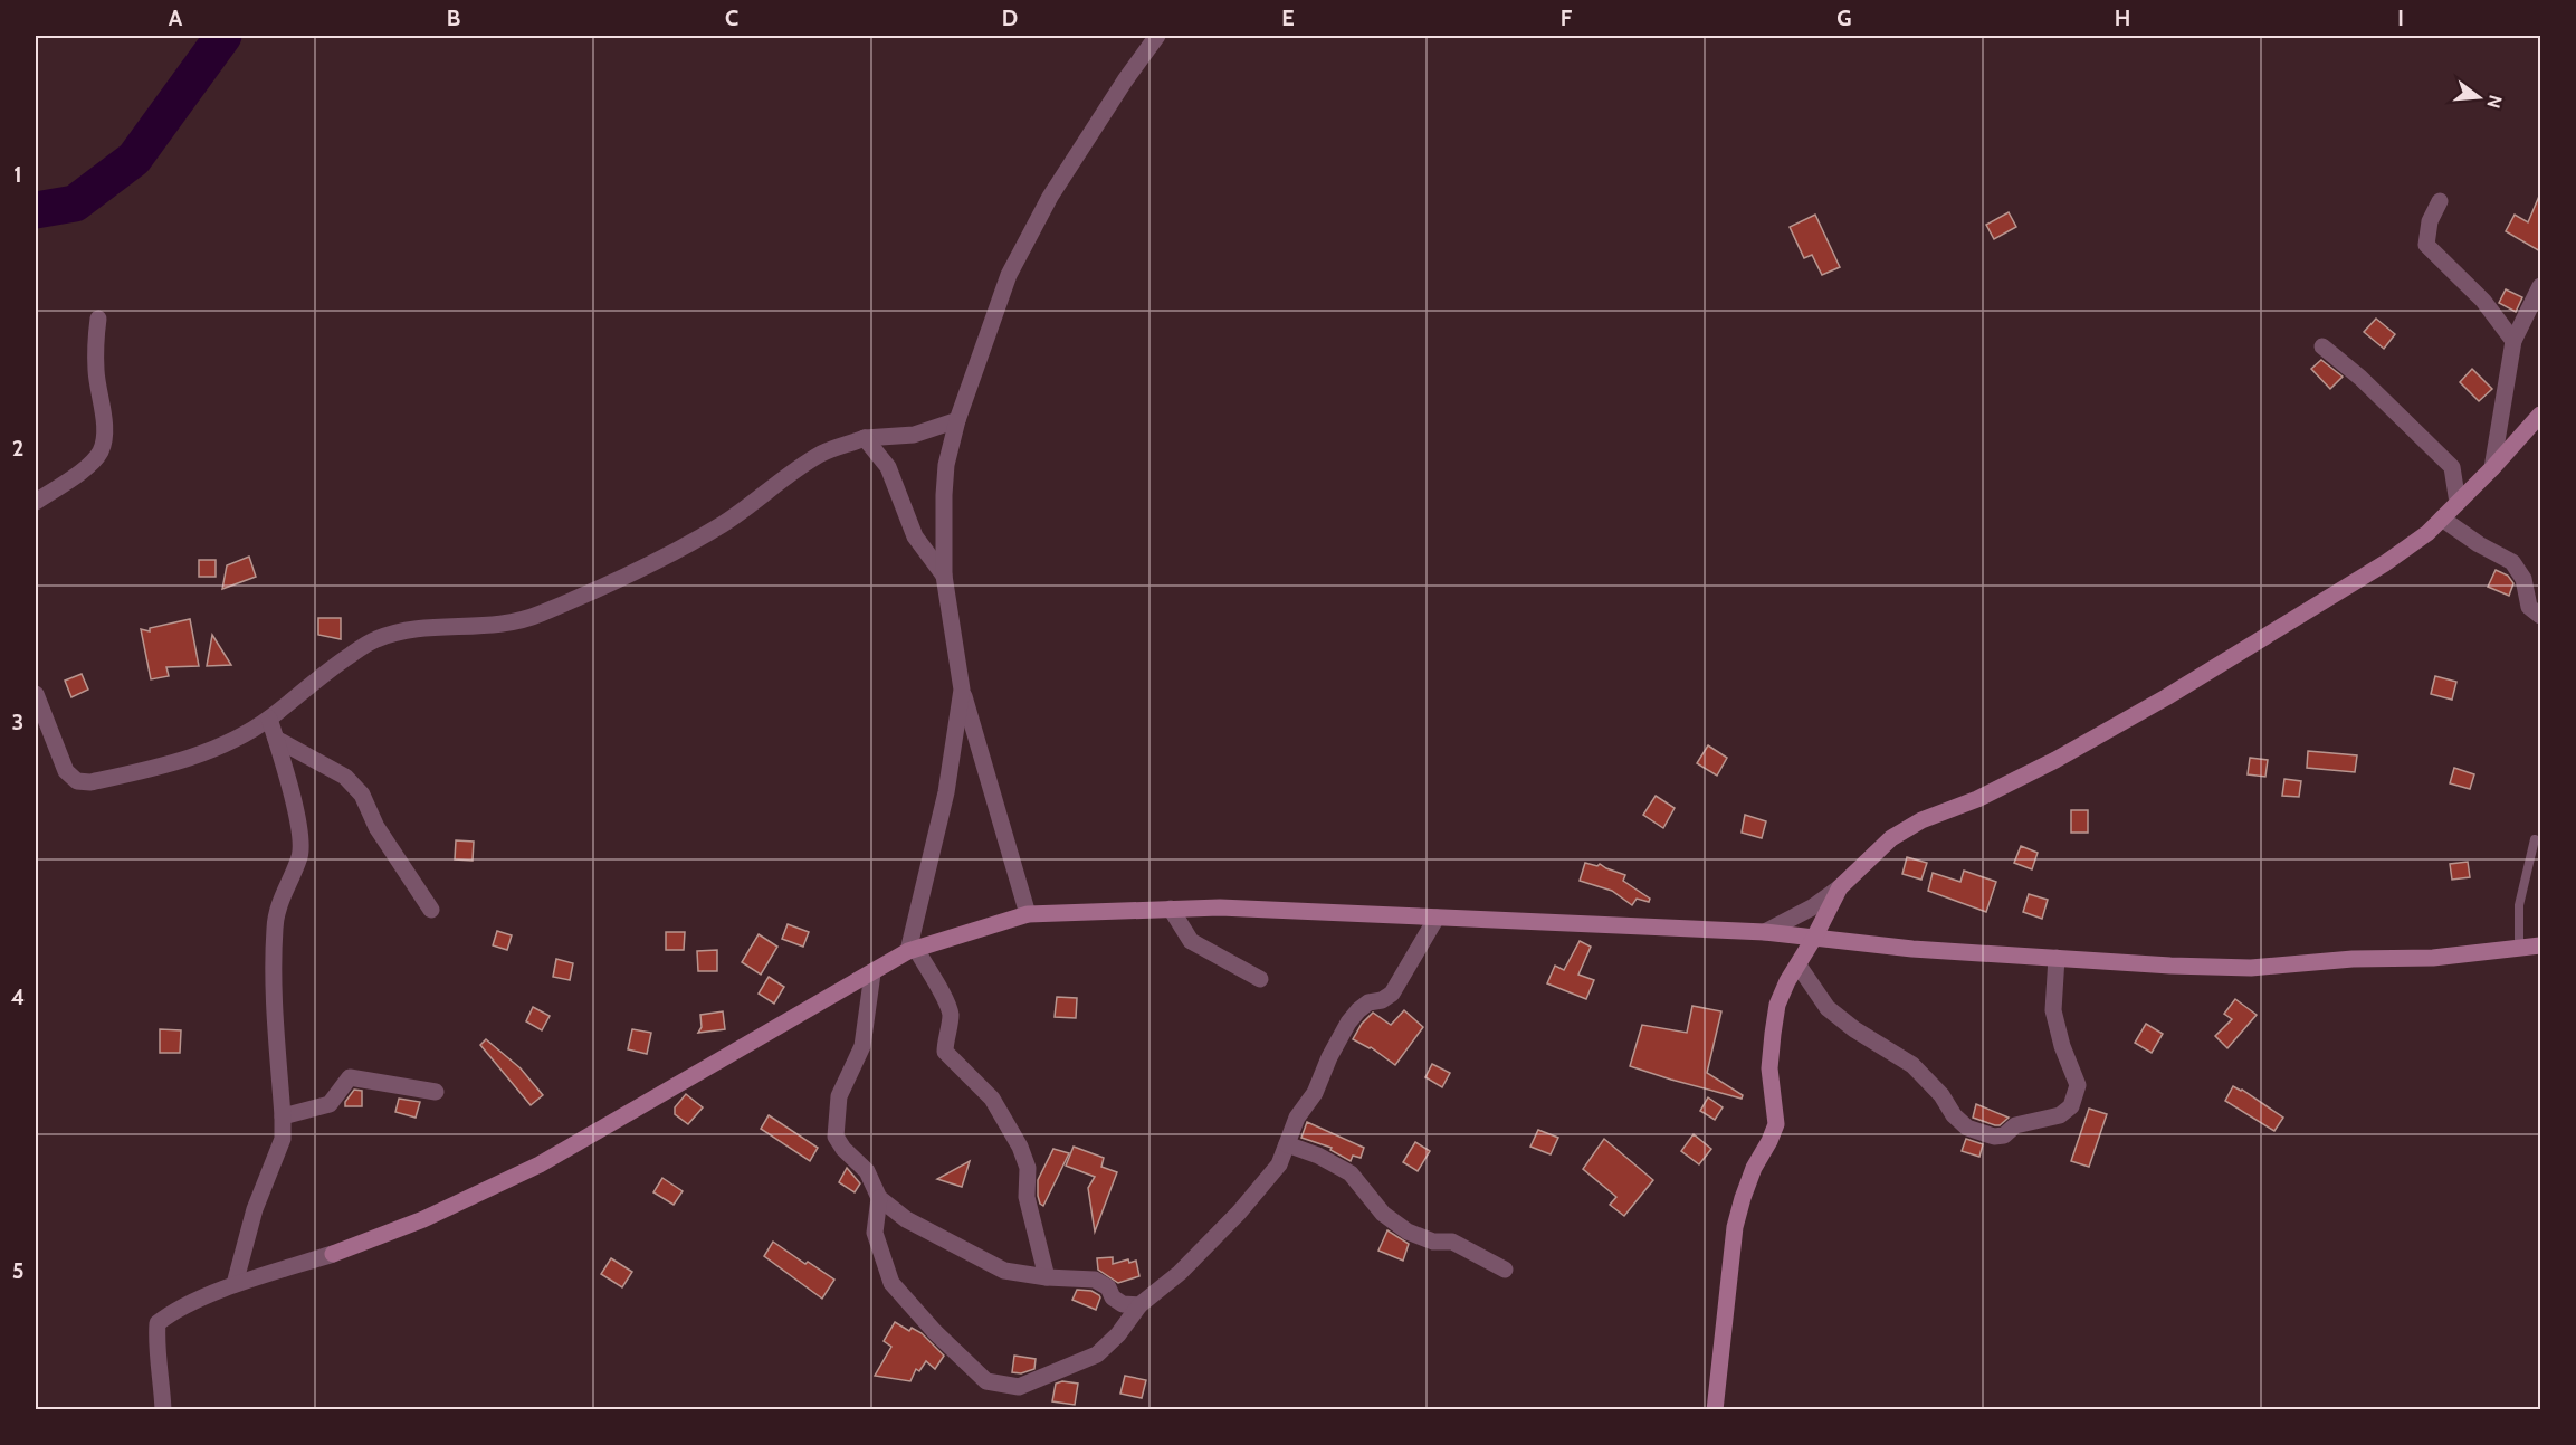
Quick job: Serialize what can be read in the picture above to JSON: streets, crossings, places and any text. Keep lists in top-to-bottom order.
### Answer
{
  "north": "right",
  "grid": {
    "columns": [
      "A",
      "B",
      "C",
      "D",
      "E",
      "F",
      "G",
      "H",
      "I"
    ],
    "rows": [
      "1",
      "2",
      "3",
      "4",
      "5"
    ]
  }
}
